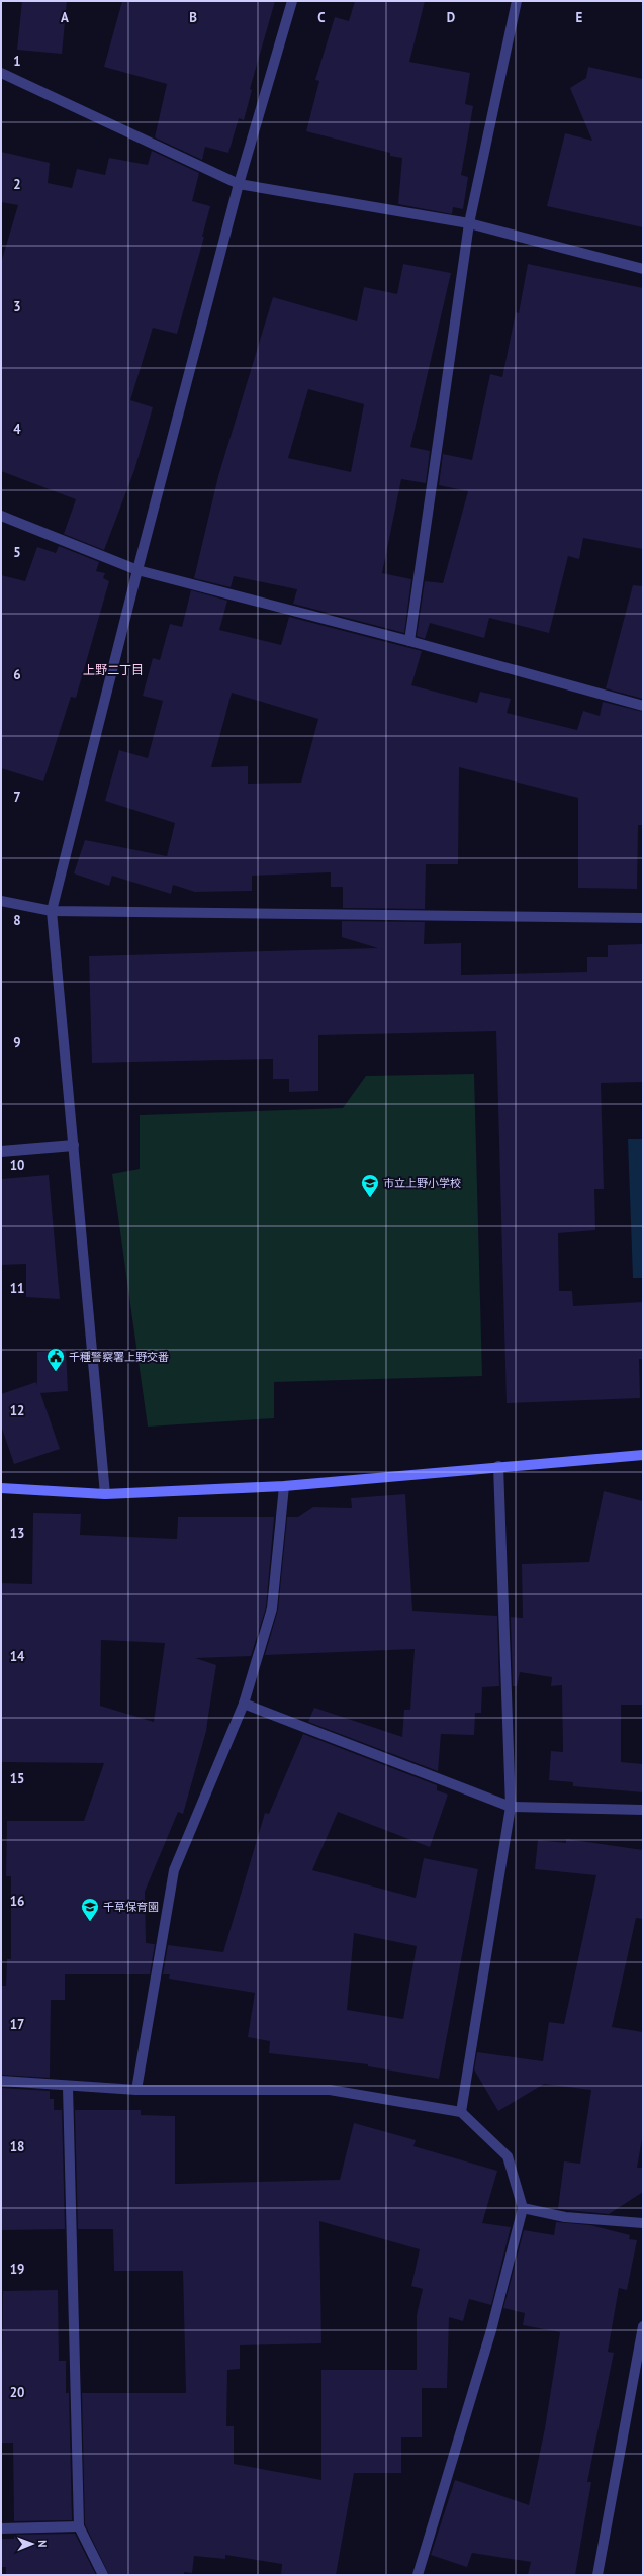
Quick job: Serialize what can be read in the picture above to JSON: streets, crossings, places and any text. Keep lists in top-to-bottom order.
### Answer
{
  "districts": ["上野二丁目"],
  "places": {
    "school or university": ["市立上野小学校", "千草保育園"],
    "public building": ["千種警察署上野交番"]
  },
  "north": "right",
  "grid": {
    "columns": [
      "A",
      "B",
      "C",
      "D",
      "E"
    ],
    "rows": [
      "1",
      "2",
      "3",
      "4",
      "5",
      "6",
      "7",
      "8",
      "9",
      "10",
      "11",
      "12",
      "13",
      "14",
      "15",
      "16",
      "17",
      "18",
      "19",
      "20"
    ]
  }
}
